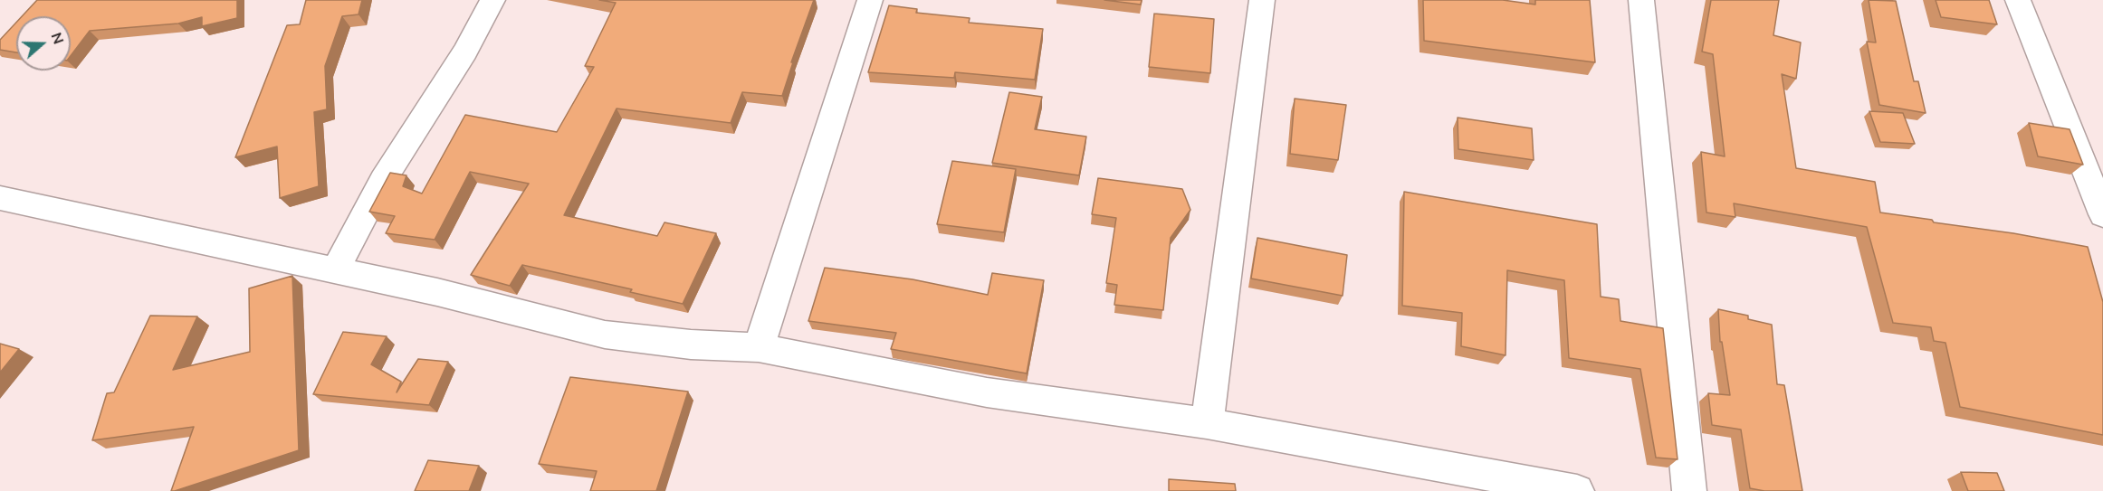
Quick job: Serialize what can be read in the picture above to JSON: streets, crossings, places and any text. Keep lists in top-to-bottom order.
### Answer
{
  "north": "right"
}
